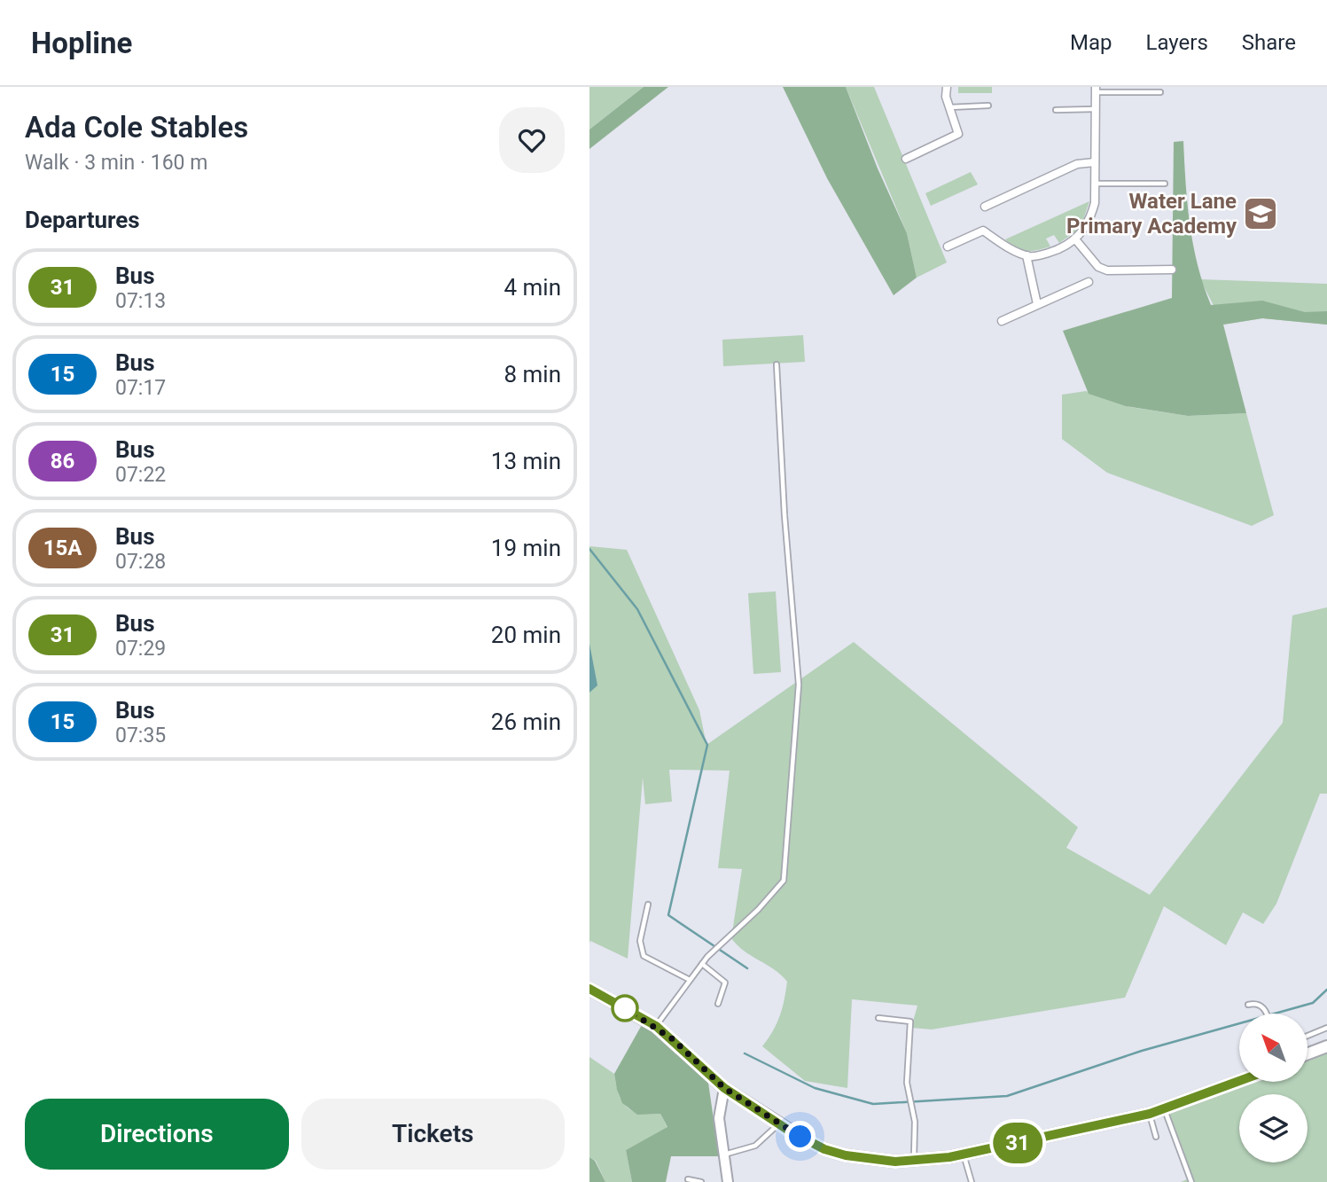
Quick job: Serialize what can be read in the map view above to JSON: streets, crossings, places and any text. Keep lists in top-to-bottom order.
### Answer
{
  "places": {
    "school or university": ["Water Lane Primary Academy"]
  },
  "lines": ["bus line 31"],
  "north": "top left",
  "page": {
    "header": "Hopline",
    "nav": ["Map", "Layers", "Share"],
    "heading": [
      ["Ada Cole Stables", "Walk · 3 min · 160 m"],
      "Departures"
    ],
    "on_map": "31",
    "list": [
      {
        "mark": "31",
        "name": "Bus",
        "note": "07:13",
        "value": "4 min"
      },
      {
        "mark": "15",
        "name": "Bus",
        "note": "07:17",
        "value": "8 min"
      },
      {
        "mark": "86",
        "name": "Bus",
        "note": "07:22",
        "value": "13 min"
      },
      {
        "mark": "15A",
        "name": "Bus",
        "note": "07:28",
        "value": "19 min"
      },
      {
        "mark": "31",
        "name": "Bus",
        "note": "07:29",
        "value": "20 min"
      },
      {
        "mark": "15",
        "name": "Bus",
        "note": "07:35",
        "value": "26 min"
      }
    ],
    "buttons": ["Directions", "Tickets"]
  }
}
